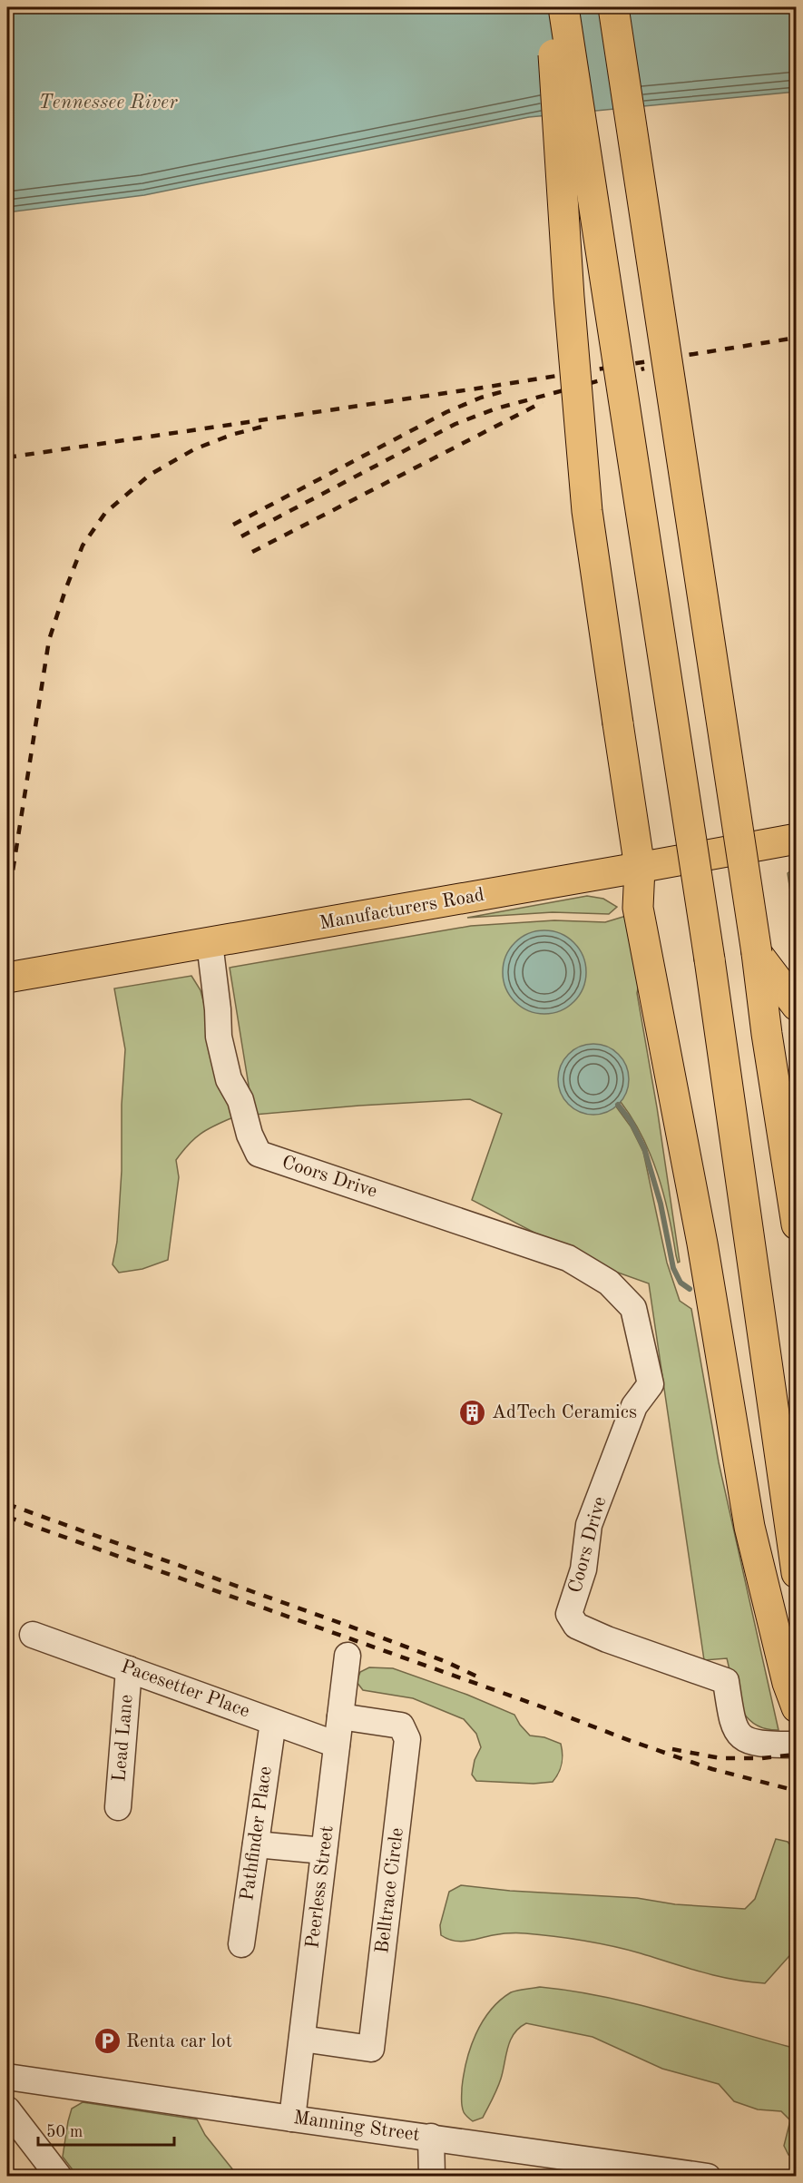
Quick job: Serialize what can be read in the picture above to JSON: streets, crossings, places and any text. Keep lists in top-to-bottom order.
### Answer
{
  "streets": {
    "main road": ["Manufacturers Road"],
    "street": [
      "Coors Drive",
      "Pacesetter Place",
      "Lead Lane",
      "Pathfinder Place",
      "Peerless Street",
      "Belltrace Circle",
      "Manning Street"
    ]
  },
  "crossings": [
    ["Manufacturers Road", "Coors Drive"],
    ["Pacesetter Place", "Lead Lane"],
    ["Pacesetter Place", "Pathfinder Place"],
    ["Pacesetter Place", "Peerless Street"],
    ["Peerless Street", "Belltrace Circle"],
    ["Peerless Street", "Manning Street"]
  ],
  "water": ["Tennessee River"],
  "places": {
    "building": ["AdTech Ceramics"],
    "parking": ["Renta car lot"]
  },
  "scale_bar": "50 m"
}
